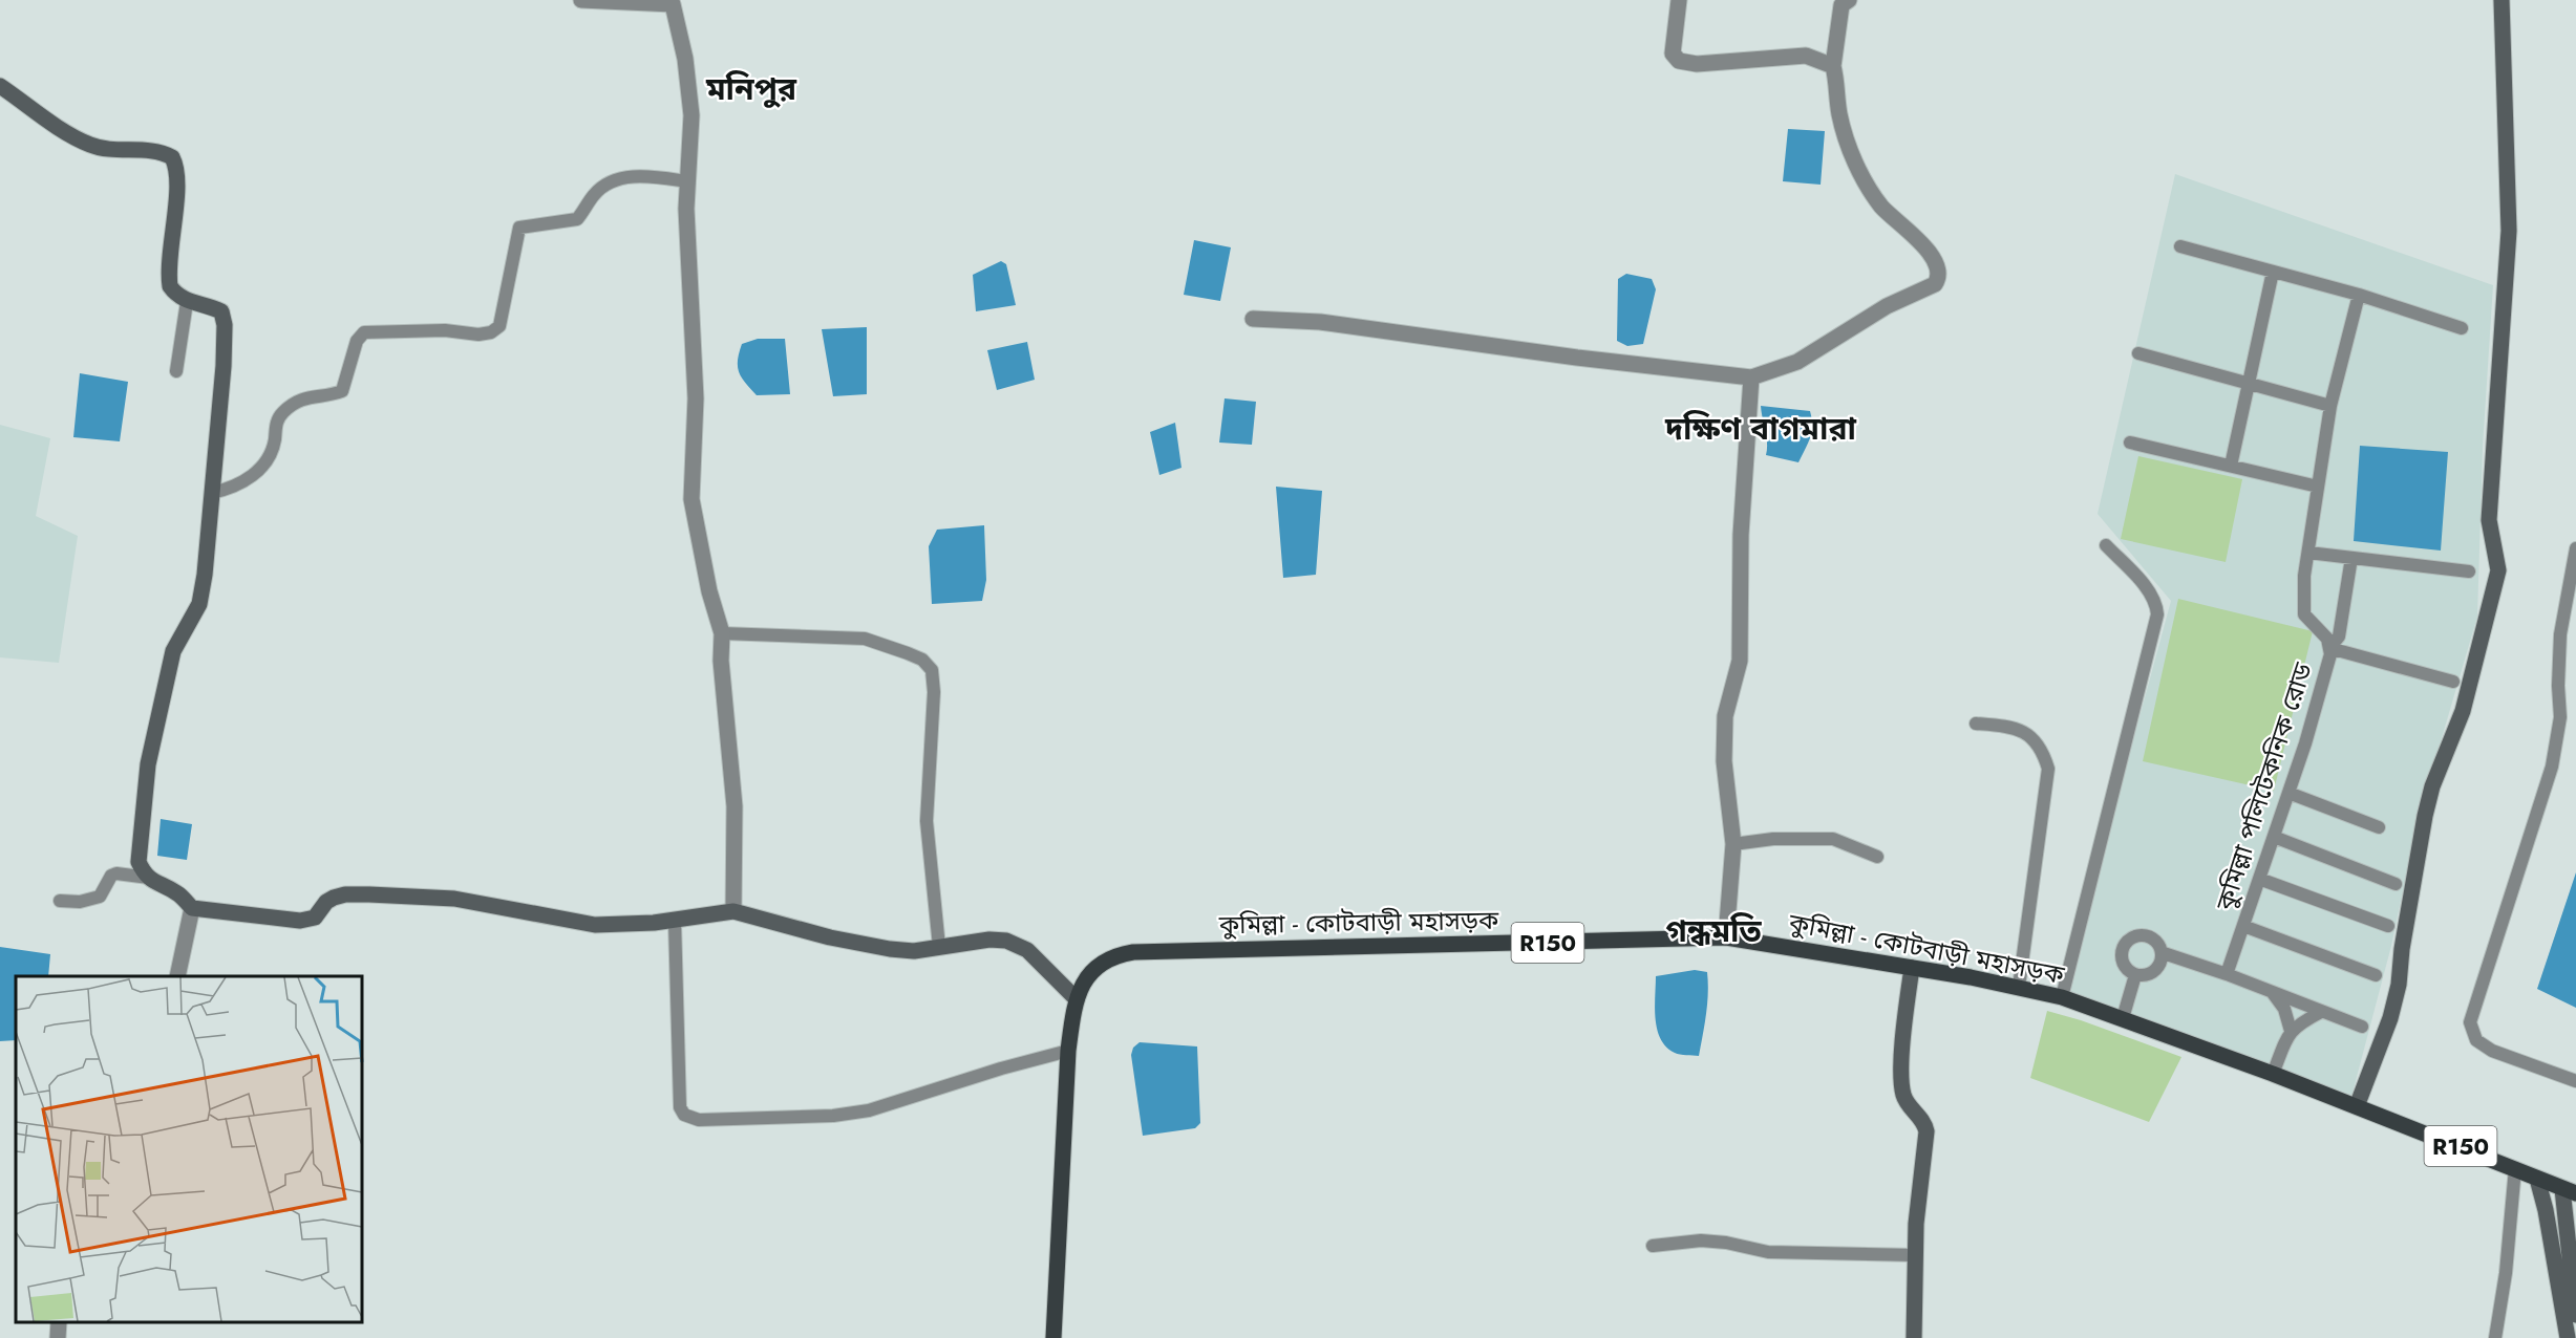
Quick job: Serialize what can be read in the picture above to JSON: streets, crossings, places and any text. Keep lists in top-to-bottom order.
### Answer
{
  "streets": {
    "main road": ["কুমিল্লা - কোটবাড়ী মহাসড়ক", "R150"],
    "street": ["কুমিল্লা পলিটেকনিক রোড"]
  },
  "crossings": [
    ["কুমিল্লা - কোটবাড়ী মহাসড়ক", "R150"]
  ],
  "districts": ["মনিপুর", "দক্ষিণ বাগমারা", "গন্ধমতি"]
}
